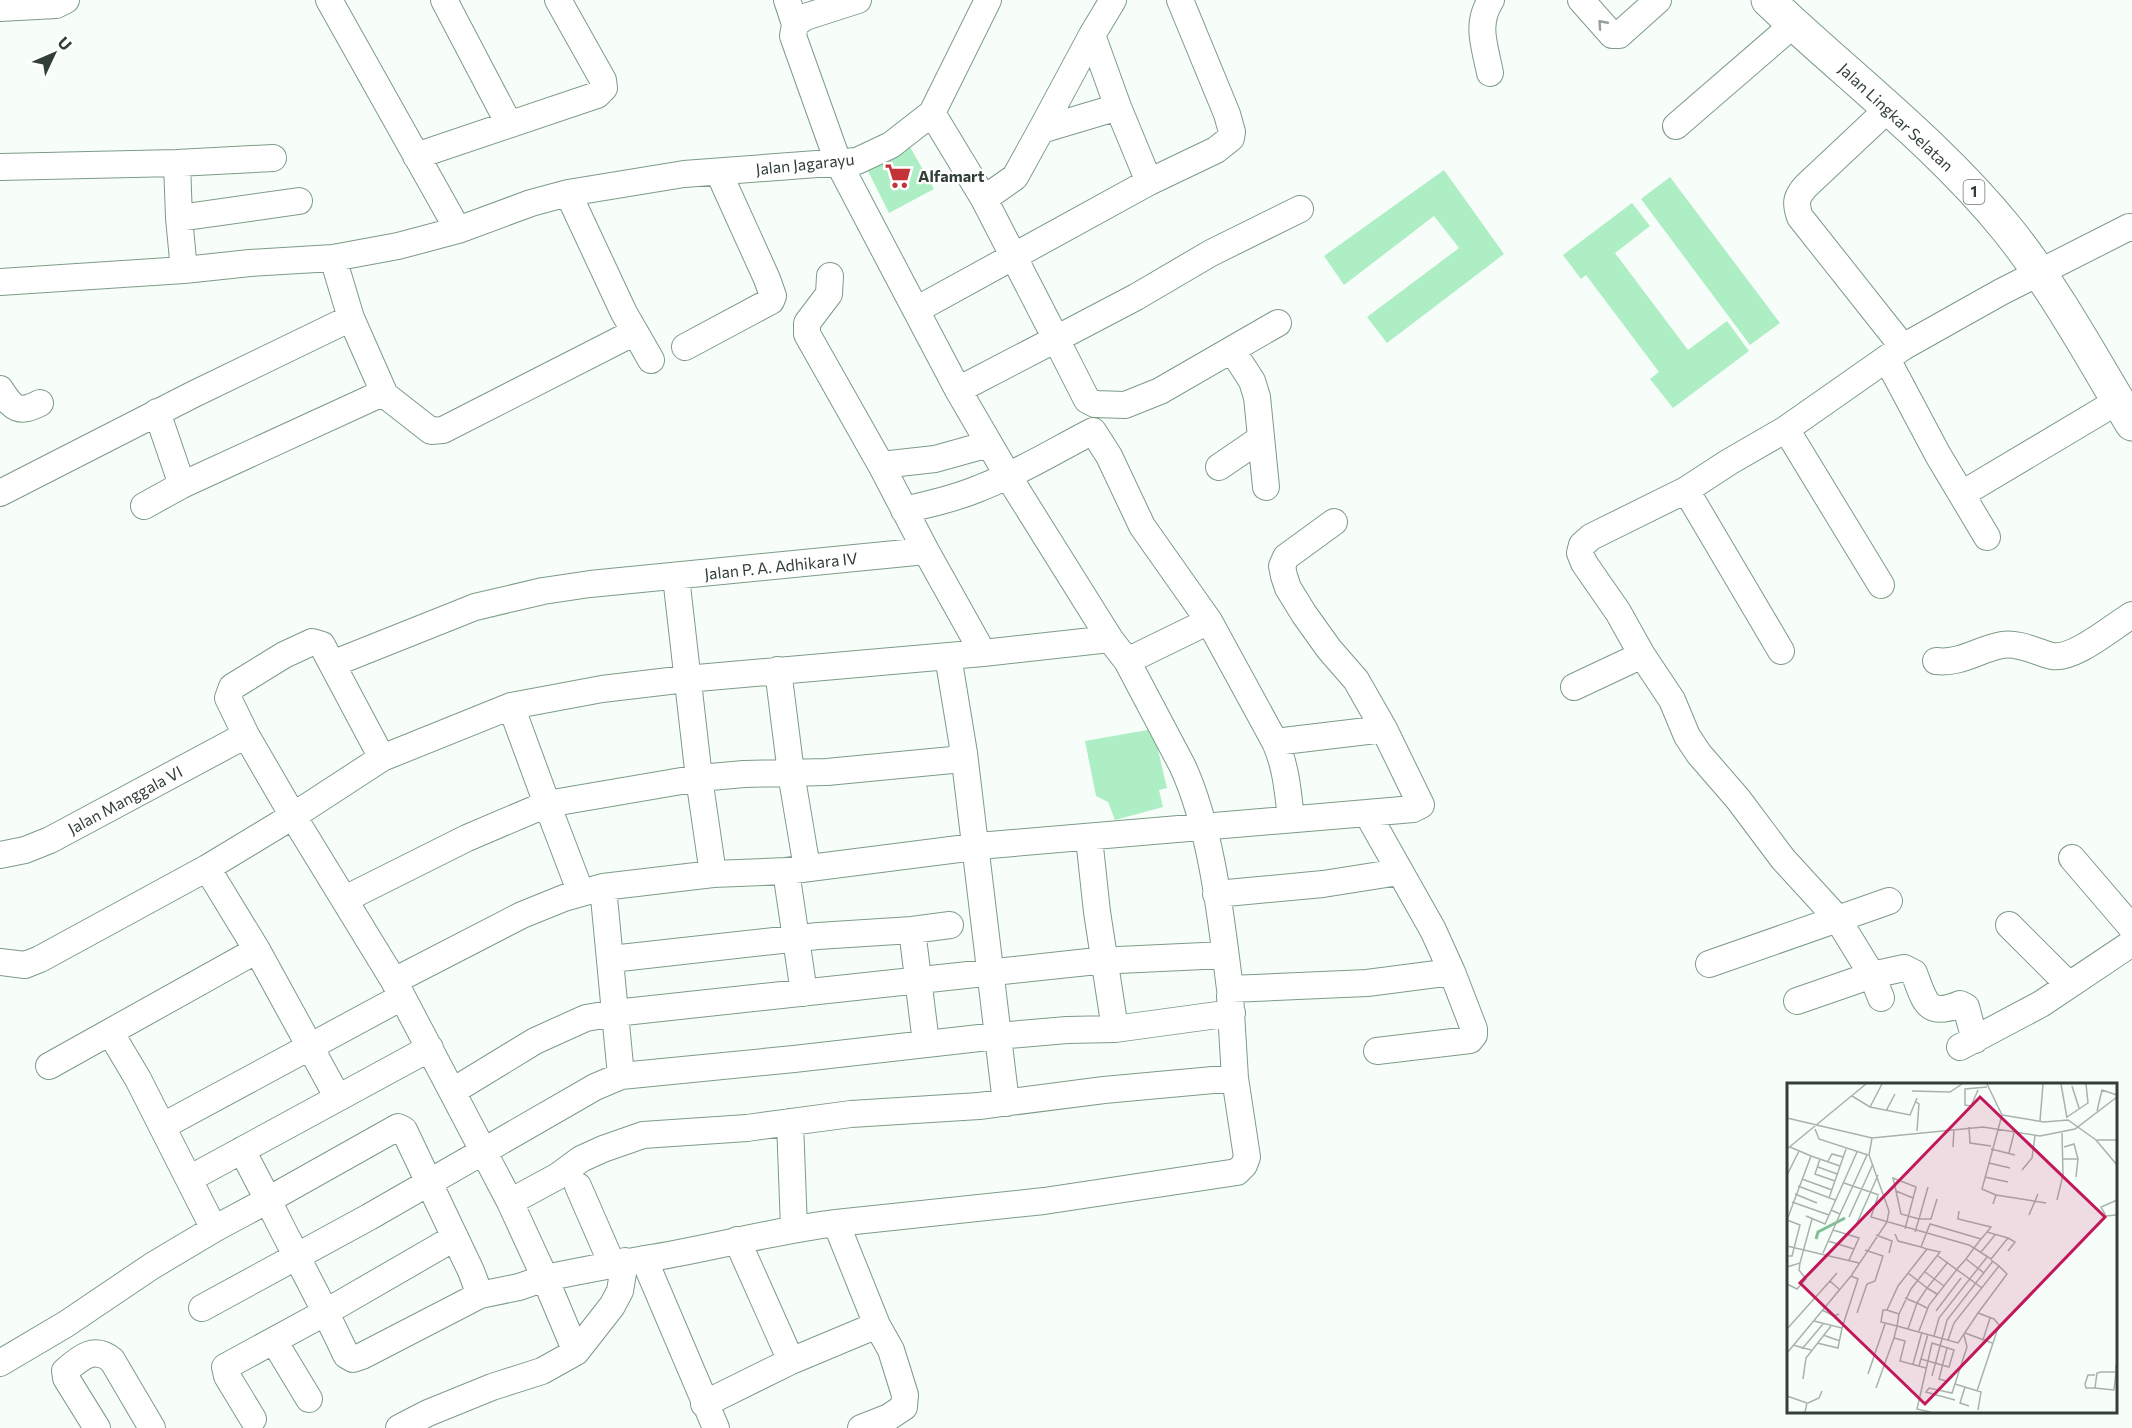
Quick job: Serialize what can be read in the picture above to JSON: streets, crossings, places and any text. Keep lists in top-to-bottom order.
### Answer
{
  "streets": {
    "highway": ["Jalan Lingkar Selatan", "1"],
    "street": ["Jalan Jagarayu", "Jalan P. A. Adhikara IV", "Jalan Manggala VI"]
  },
  "places": {
    "supermarket": ["Alfamart"]
  },
  "north": "top right"
}
